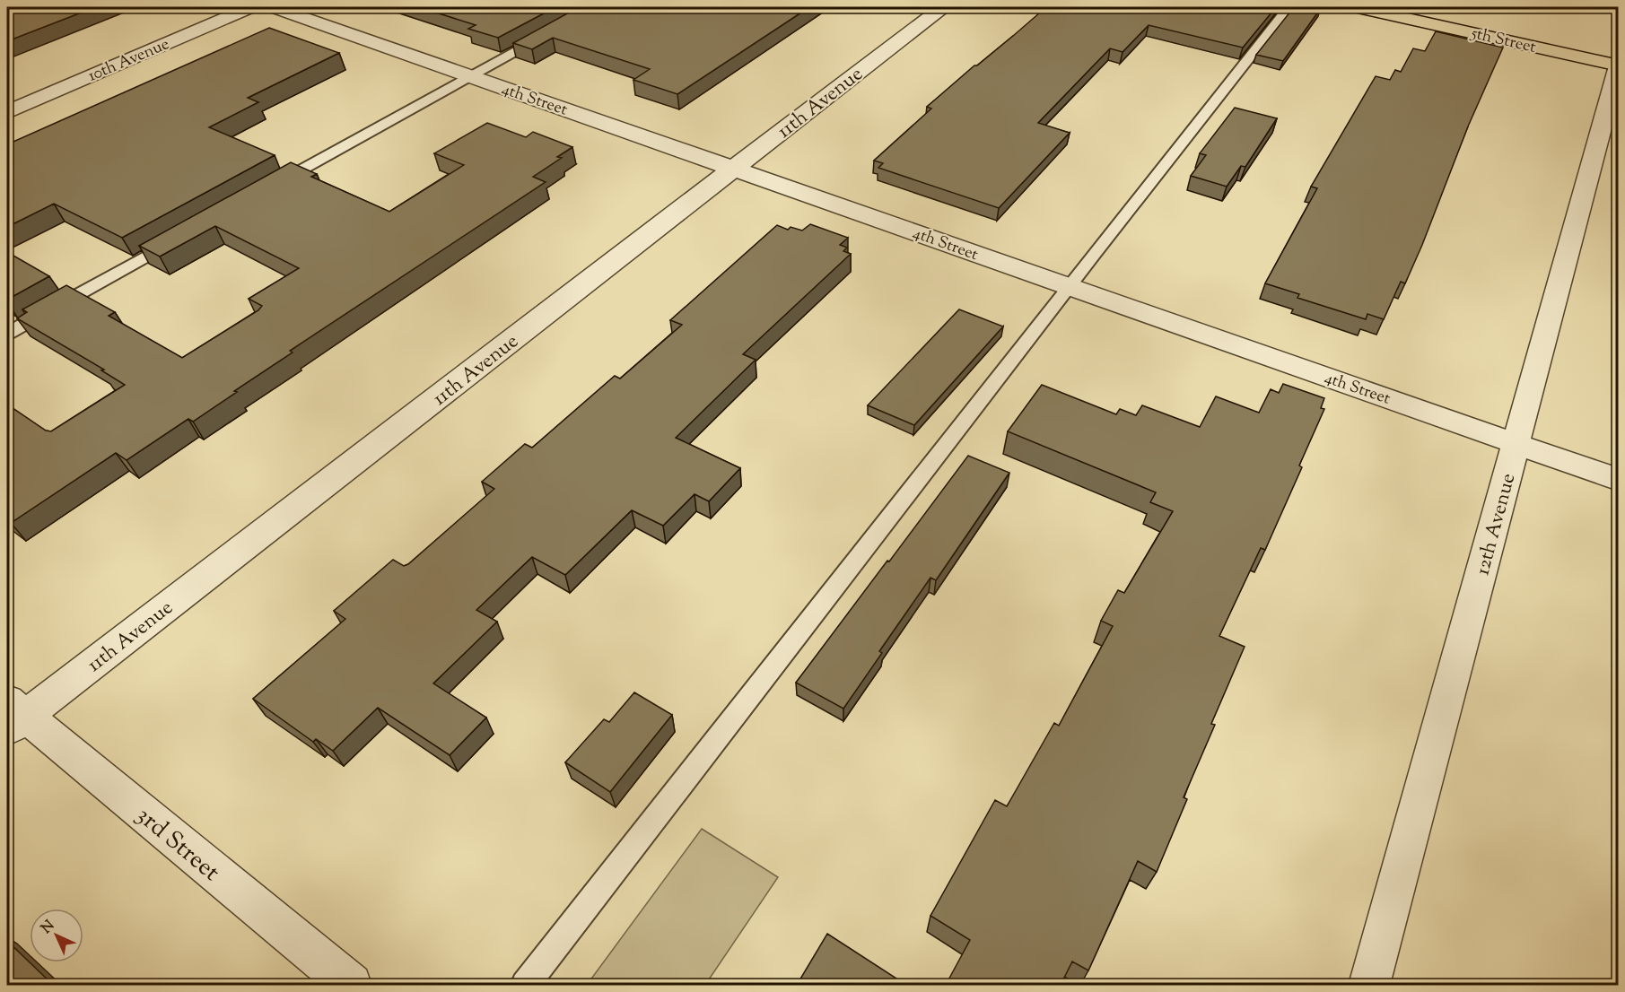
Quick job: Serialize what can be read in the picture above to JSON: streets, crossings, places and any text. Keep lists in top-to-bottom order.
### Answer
{
  "streets": {
    "main road": ["5th Street"],
    "street": [
      "10th Avenue",
      "4th Street",
      "11th Avenue",
      "12th Avenue",
      "3rd Street"
    ]
  },
  "crossings": [
    ["5th Street", "12th Avenue"],
    ["4th Street", "11th Avenue"],
    ["4th Street", "12th Avenue"],
    ["11th Avenue", "3rd Street"]
  ],
  "north": "top left"
}
